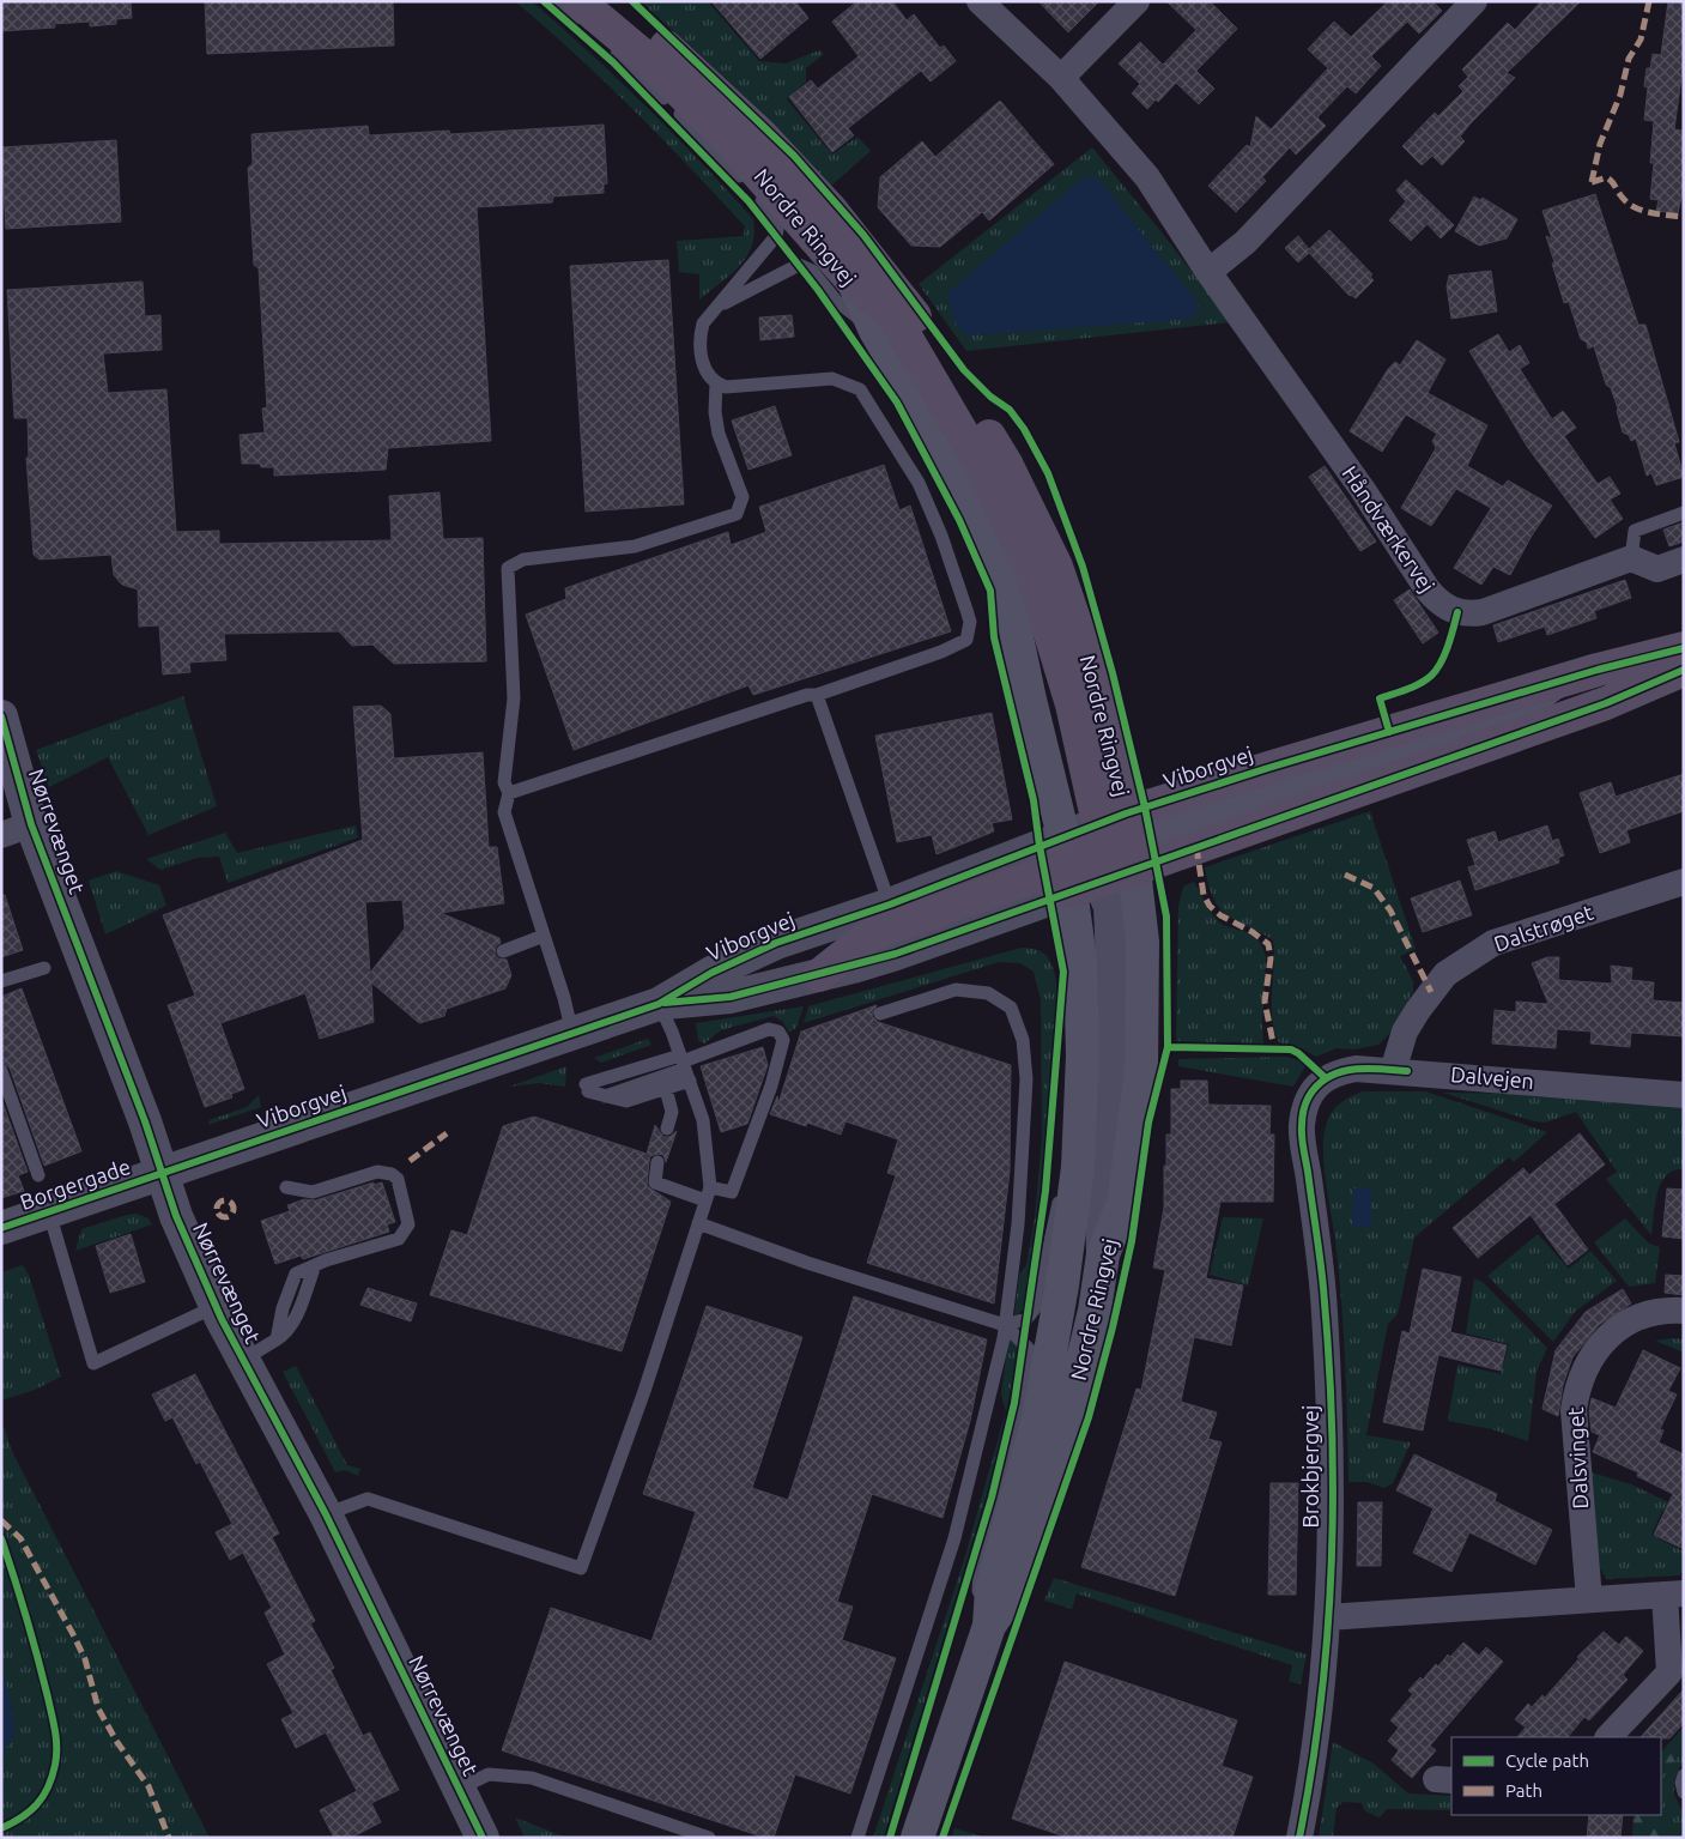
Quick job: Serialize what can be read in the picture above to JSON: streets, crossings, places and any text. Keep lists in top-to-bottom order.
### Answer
{
  "streets": {
    "main road": ["Nordre Ringvej", "Viborgvej"],
    "street": [
      "Håndværkervej",
      "Nørrevænget",
      "Dalstrøget",
      "Dalvejen",
      "Borgergade",
      "Dalsvinget",
      "Brokbjergvej"
    ]
  },
  "crossings": [
    ["Nordre Ringvej", "Viborgvej"],
    ["Viborgvej", "Nørrevænget"],
    ["Viborgvej", "Borgergade"],
    ["Nørrevænget", "Borgergade"],
    ["Dalstrøget", "Dalvejen"],
    ["Dalvejen", "Brokbjergvej"]
  ],
  "legend": ["Cycle path", "Path"]
}
